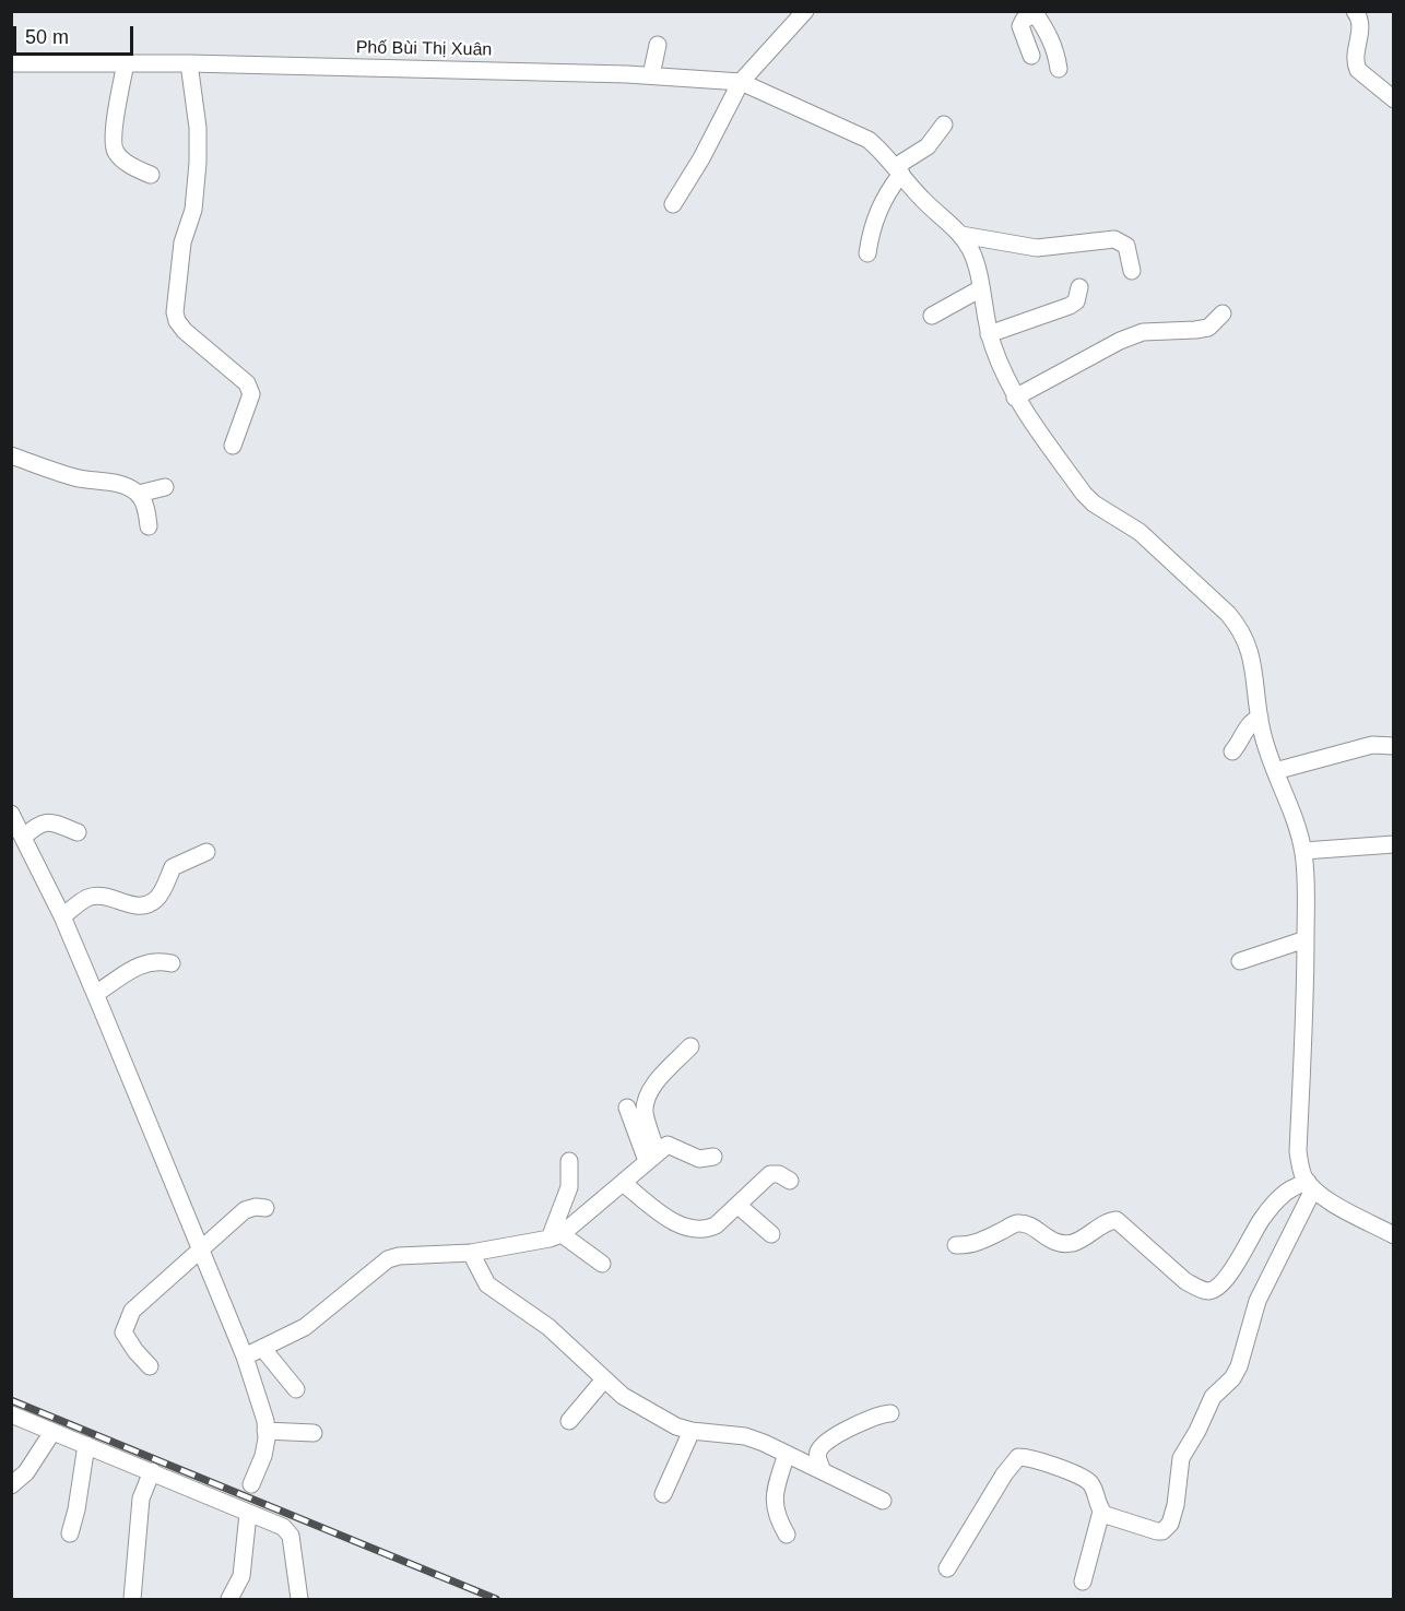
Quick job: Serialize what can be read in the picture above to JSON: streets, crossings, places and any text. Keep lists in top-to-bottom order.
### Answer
{
  "streets": {
    "street": ["Phố Bùi Thị Xuân"]
  },
  "scale_bar": "50 m"
}
